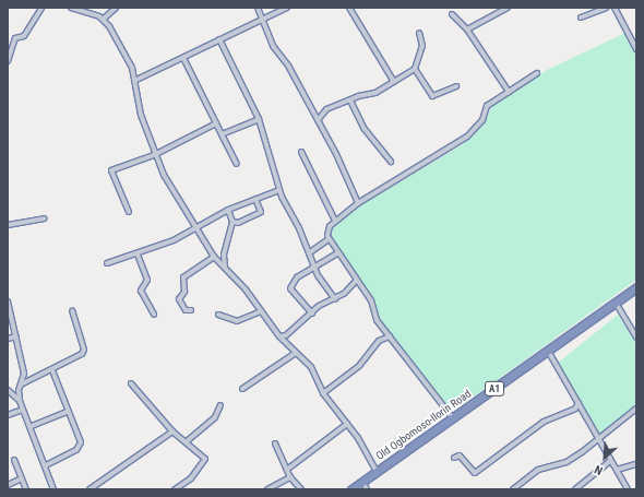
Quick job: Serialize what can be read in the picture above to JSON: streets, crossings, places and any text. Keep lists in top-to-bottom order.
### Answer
{
  "streets": {
    "highway": ["A1", "Old Ogbomoso-Ilorin Road"]
  },
  "north": "bottom left"
}
